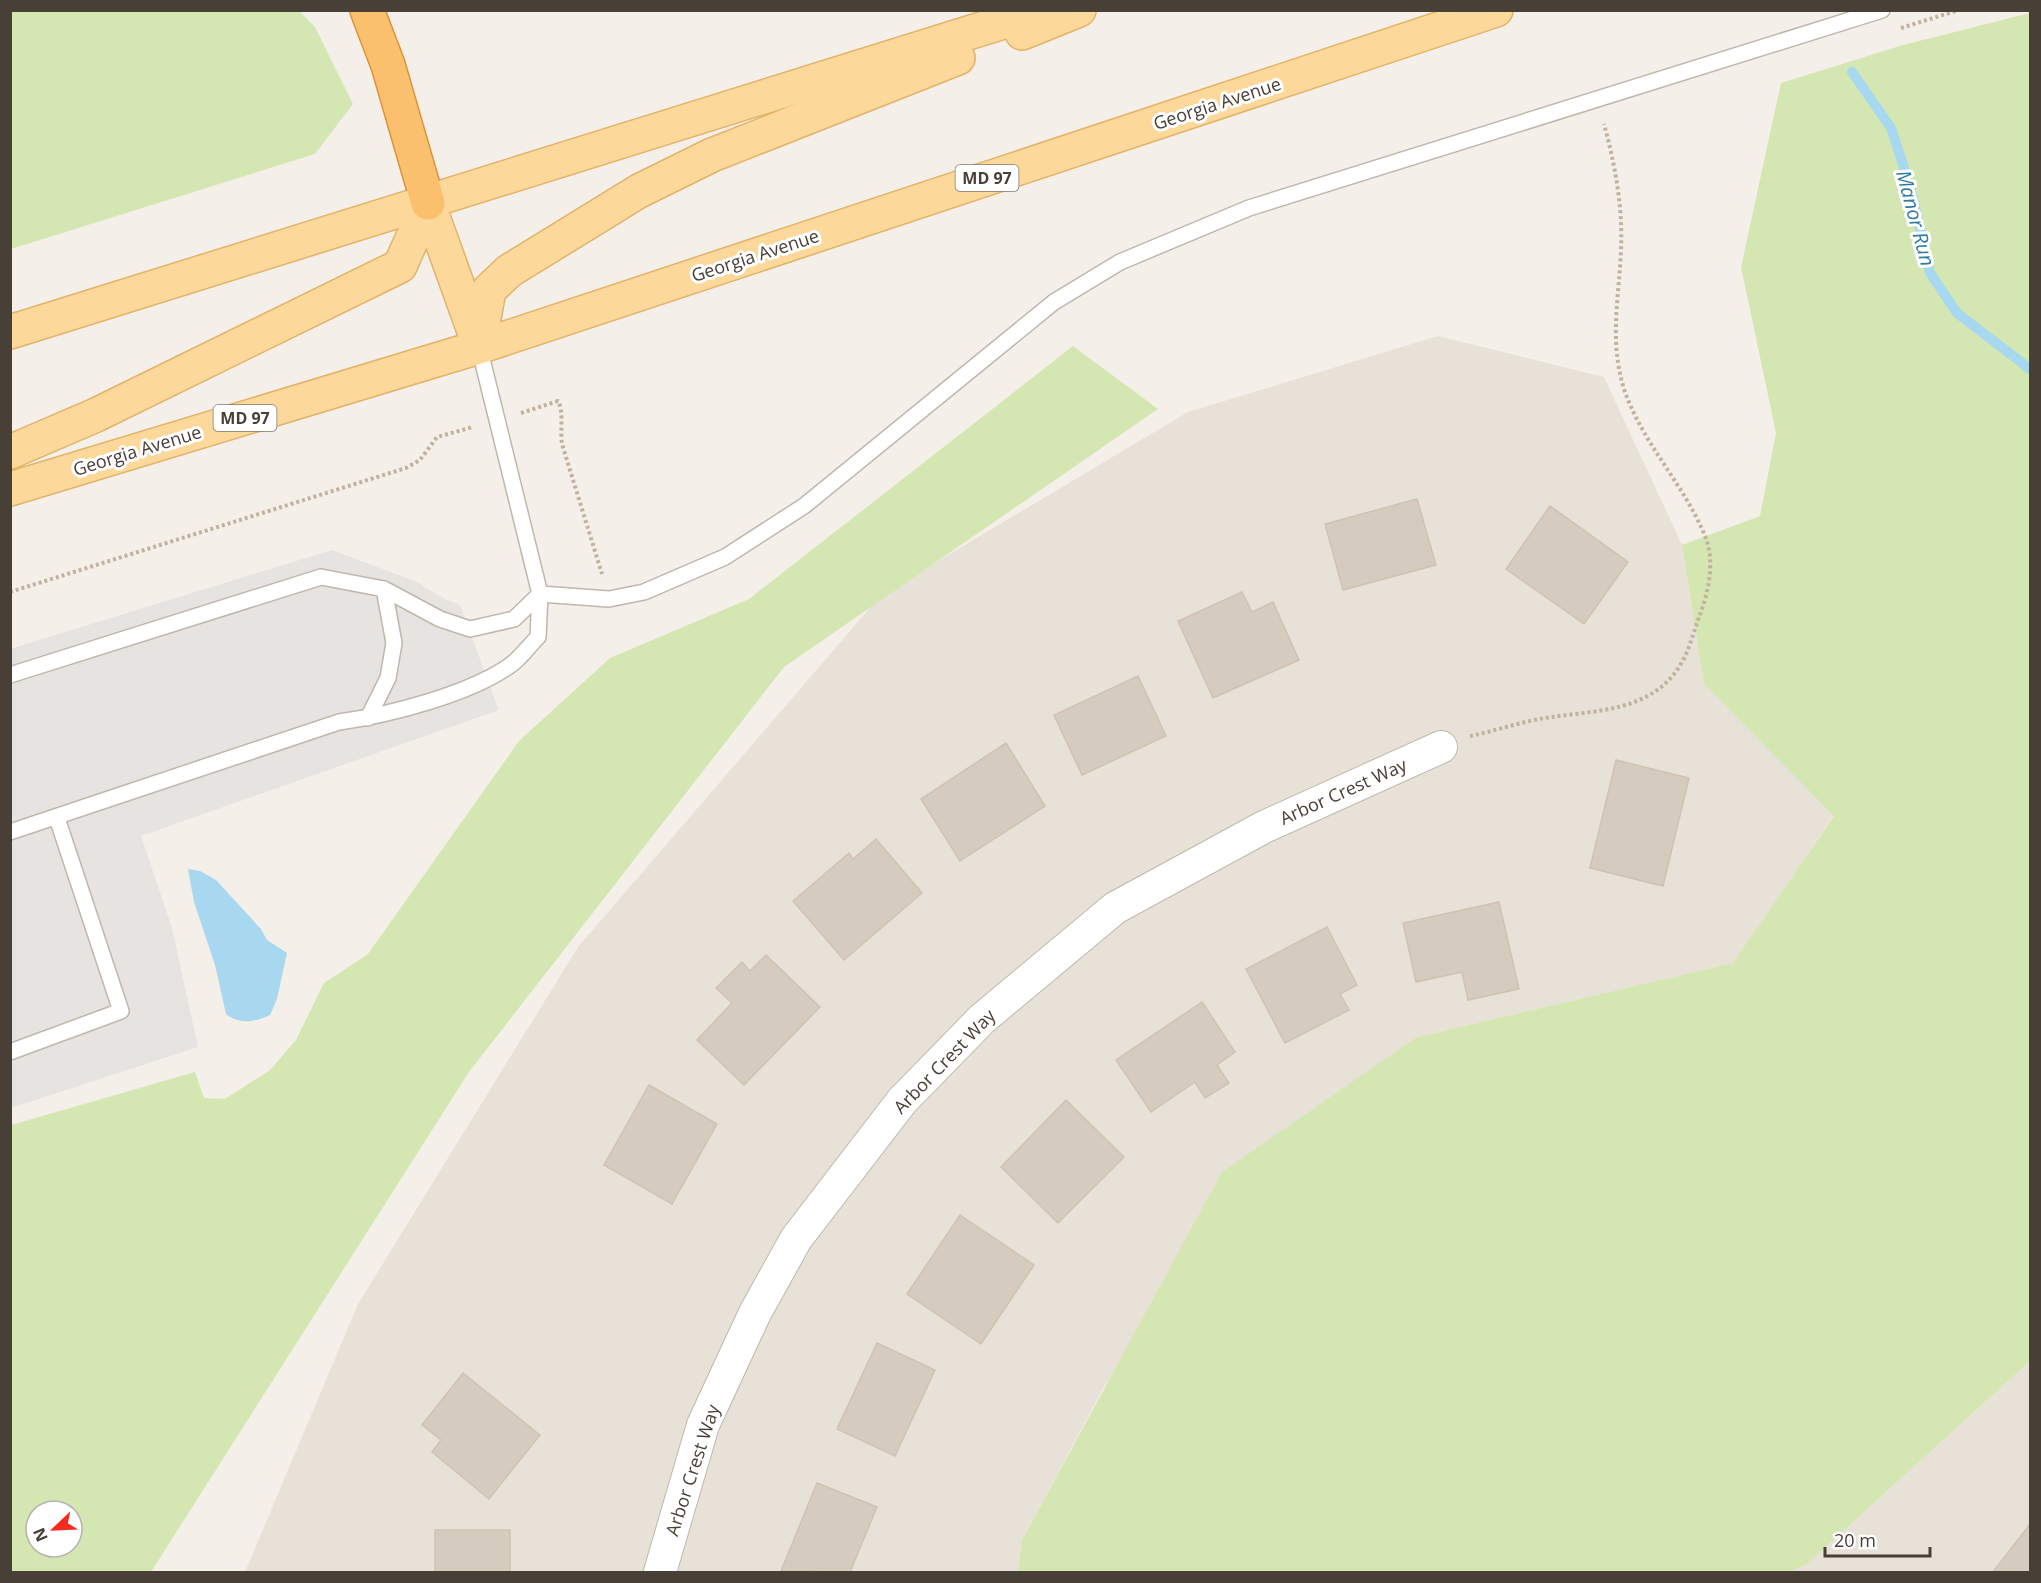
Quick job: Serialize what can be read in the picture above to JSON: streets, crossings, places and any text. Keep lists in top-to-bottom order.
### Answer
{
  "streets": {
    "main road": ["Georgia Avenue", "MD 97"],
    "street": ["Arbor Crest Way"]
  },
  "water": ["Manor Run"],
  "scale_bar": "20 m",
  "north": "bottom left"
}
